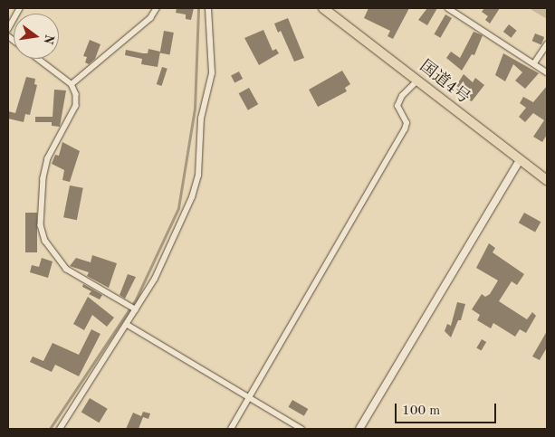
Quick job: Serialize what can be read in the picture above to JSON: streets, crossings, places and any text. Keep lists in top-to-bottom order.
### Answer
{
  "streets": {
    "highway": ["国道4号"]
  },
  "scale_bar": "100 m",
  "north": "right"
}
